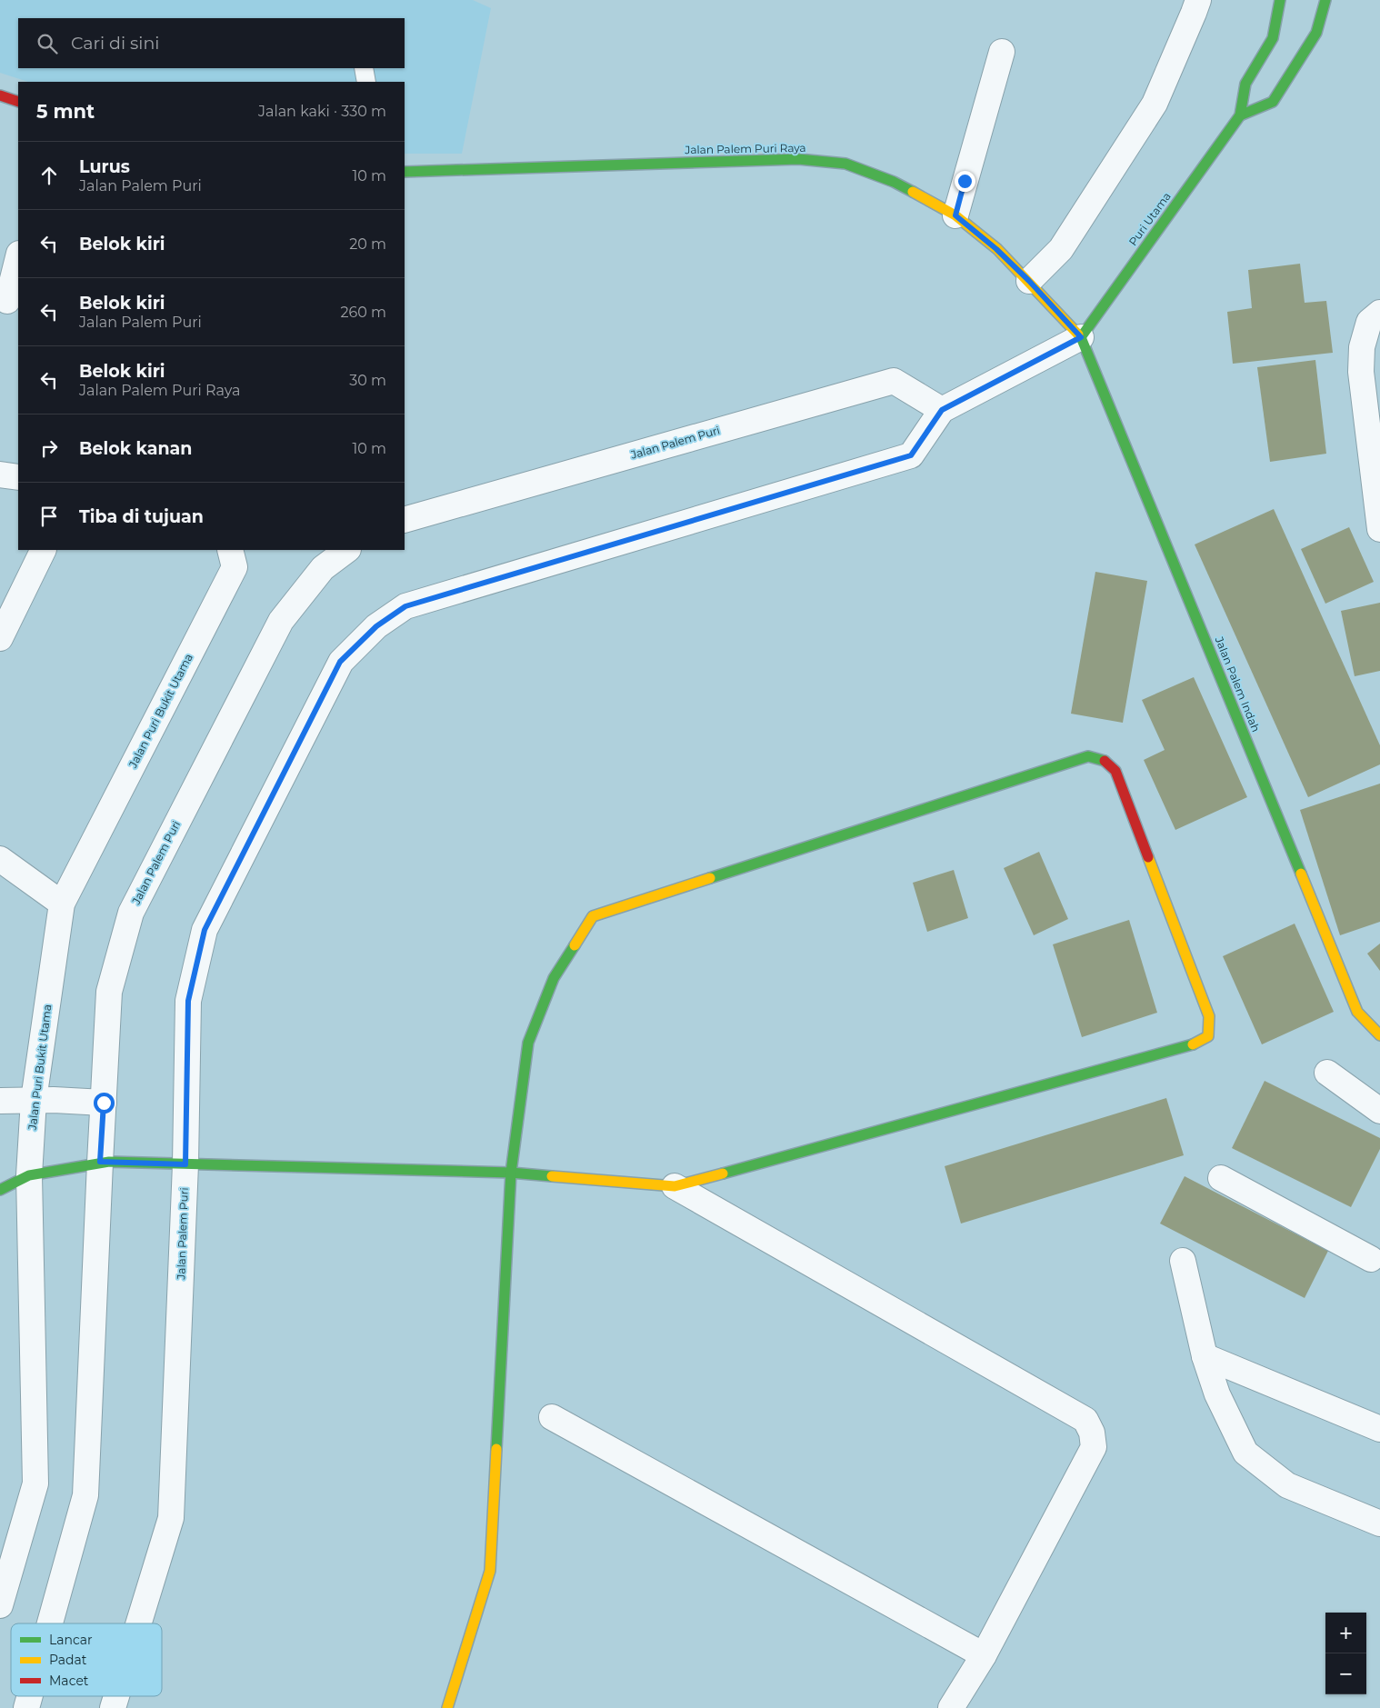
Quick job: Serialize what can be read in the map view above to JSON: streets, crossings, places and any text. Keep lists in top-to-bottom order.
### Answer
{
  "streets": {
    "street": [
      "Jalan Palem Puri Raya",
      "Puri Utama",
      "Jalan Palem Puri",
      "Jalan Palem Indah",
      "Jalan Puri Bukit Utama"
    ]
  },
  "crossings": [
    ["Jalan Palem Puri Raya", "Puri Utama"],
    ["Jalan Palem Puri Raya", "Jalan Palem Puri"],
    ["Jalan Palem Puri Raya", "Jalan Palem Indah"],
    ["Puri Utama", "Jalan Palem Puri"],
    ["Puri Utama", "Jalan Palem Indah"],
    ["Jalan Palem Puri", "Jalan Palem Indah"]
  ],
  "legend": ["Lancar", "Padat", "Macet"],
  "page": {
    "search": "Cari di sini",
    "heading": ["5 mnt", "Jalan kaki · 330 m"],
    "list": [
      ["Lurus", "Jalan Palem Puri", "10 m"],
      ["Belok kiri", "20 m"],
      ["Belok kiri", "Jalan Palem Puri", "260 m"],
      ["Belok kiri", "Jalan Palem Puri Raya", "30 m"],
      ["Belok kanan", "10 m"],
      "Tiba di tujuan"
    ],
    "map_buttons": ["+", "−"]
  }
}
